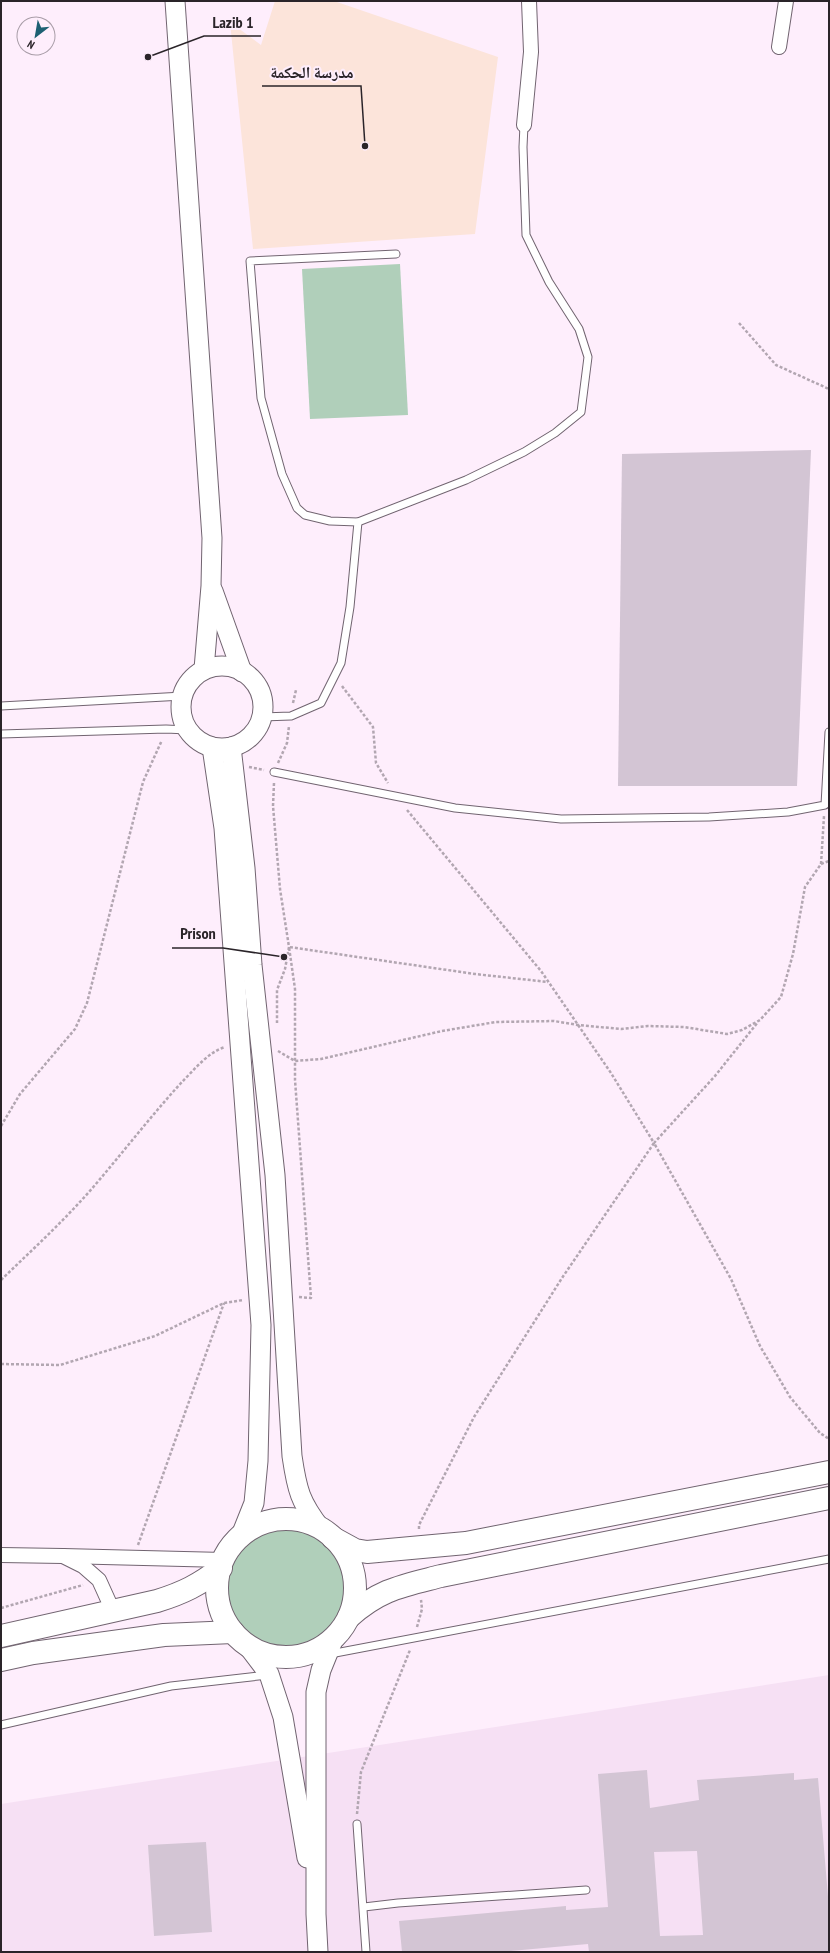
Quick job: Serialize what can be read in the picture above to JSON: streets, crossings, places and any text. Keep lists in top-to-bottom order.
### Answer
{
  "places": ["Lazib 1", "مدرسة الحكمة", "Prison"],
  "north": "bottom left"
}
